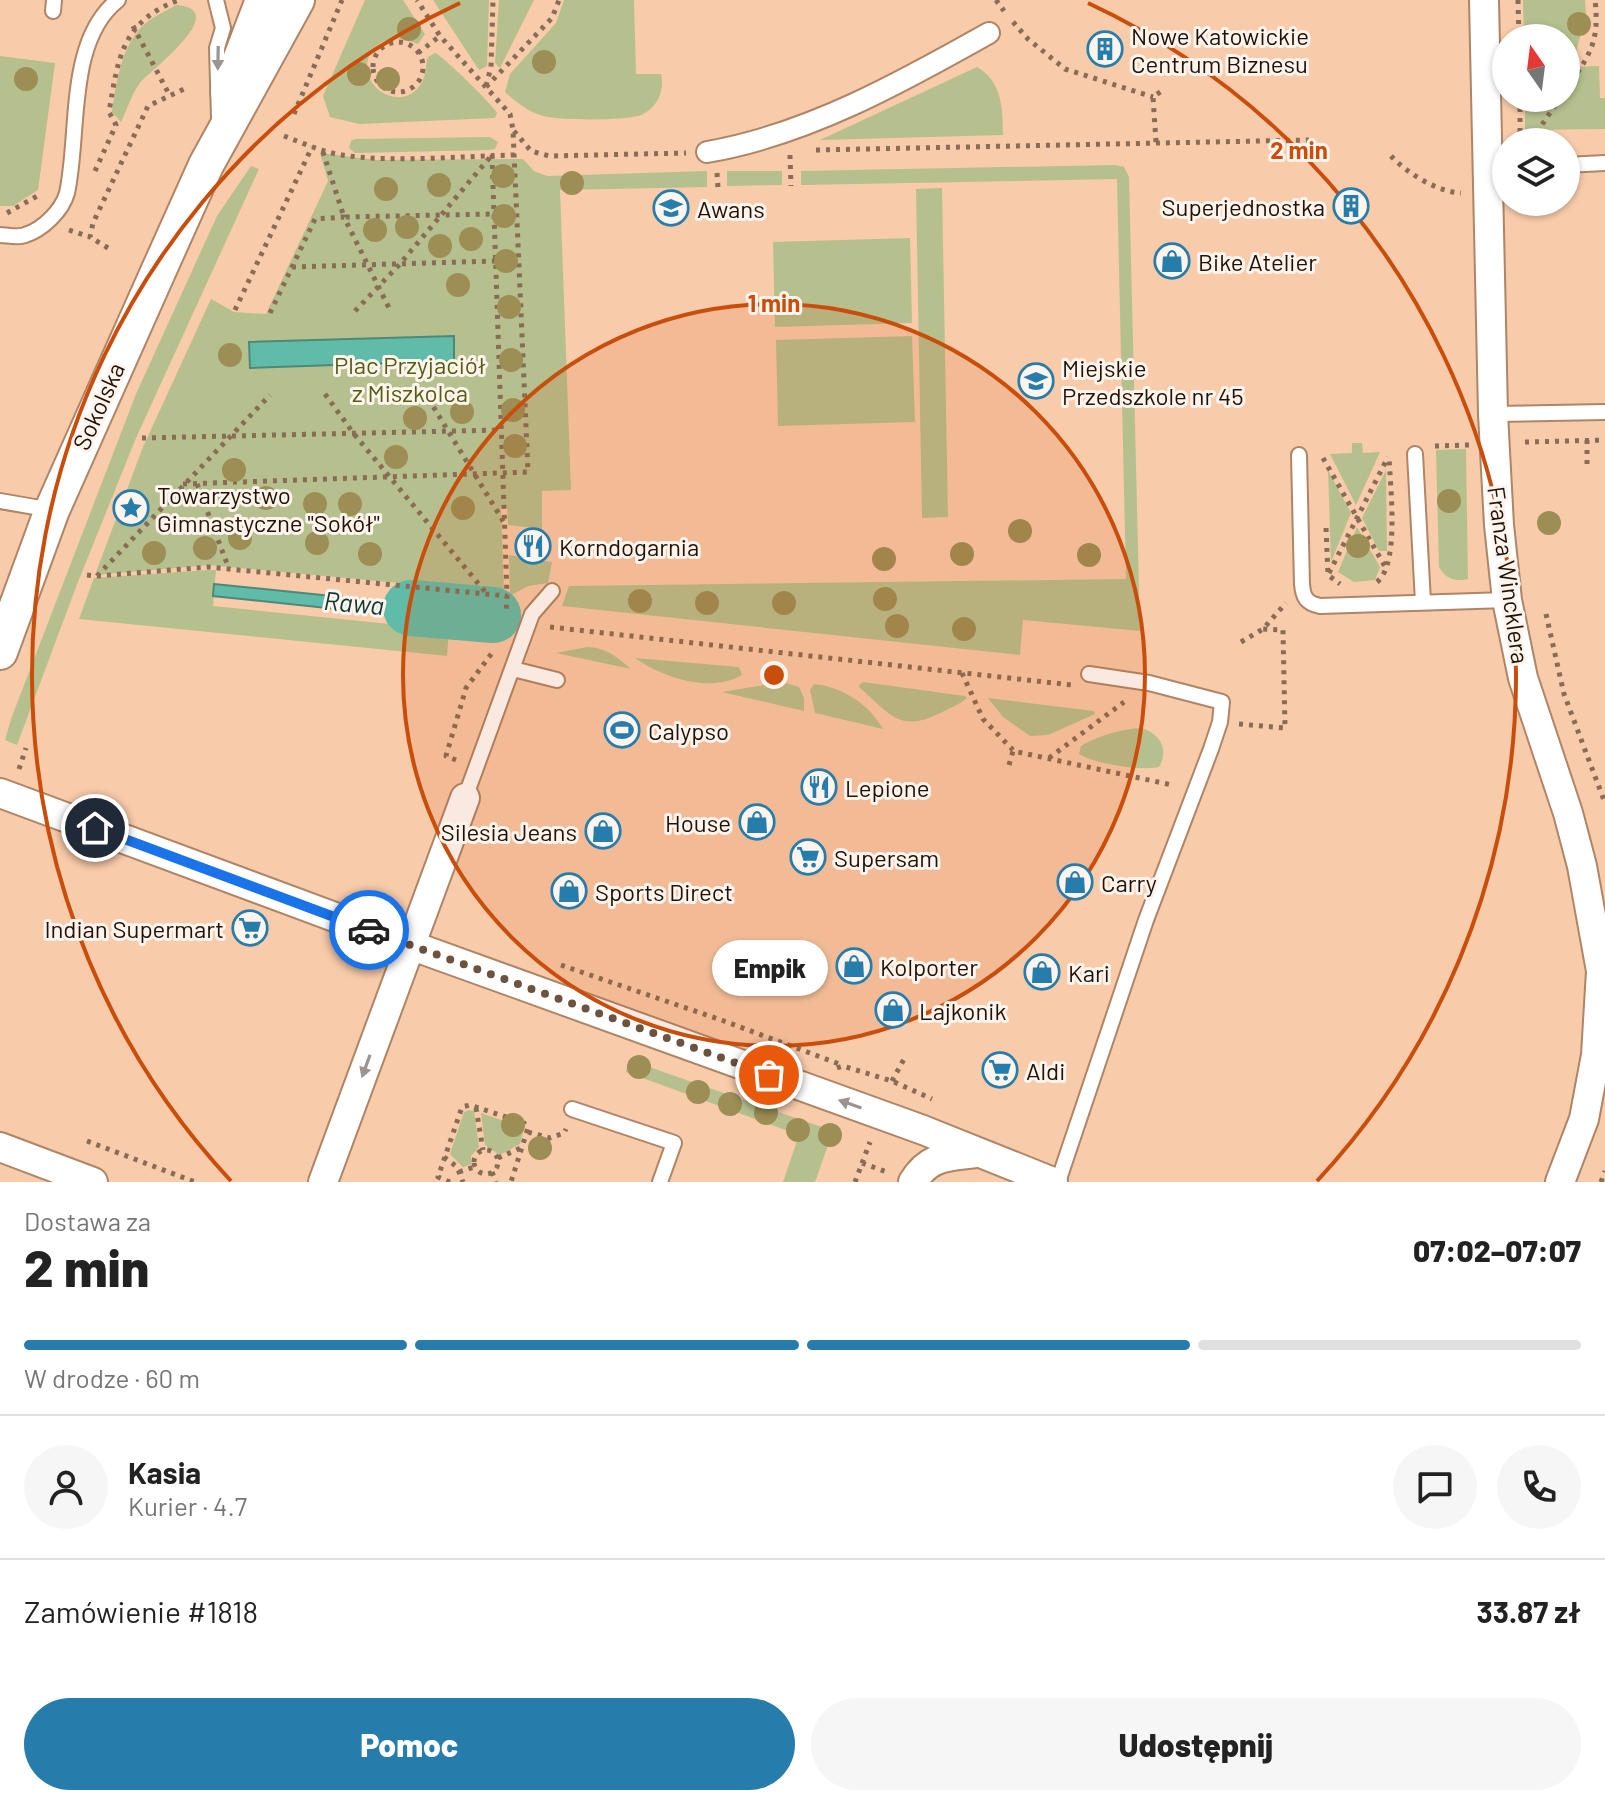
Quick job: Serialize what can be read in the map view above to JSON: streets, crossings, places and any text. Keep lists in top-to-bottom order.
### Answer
{
  "streets": {
    "street": ["Sokolska", "Franza Wincklera"]
  },
  "water": ["Rawa"],
  "parks": ["Plac Przyjaciół z Miszkolca"],
  "places": {
    "building": ["Nowe Katowickie Centrum Biznesu", "Superjednostka"],
    "school or university": ["Awans", "Miejskie Przedszkole nr 45"],
    "shop": [
      "Bike Atelier",
      "House",
      "Silesia Jeans",
      "Carry",
      "Sports Direct",
      "Kolporter",
      "Kari",
      "Lajkonik"
    ],
    "place": ["Towarzystwo Gimnastyczne \"Sokół\""],
    "restaurant": ["Korndogarnia", "Lepione"],
    "sports": ["Calypso"],
    "supermarket": ["Supersam", "Indian Supermart", "Aldi"],
    "other": ["Empik"]
  },
  "north": "top",
  "page": {
    "bubble": "Empik",
    "heading": ["2 min", "Dostawa za", "07:02–07:07"],
    "panel": [
      "Kasia",
      "Kurier · 4.7",
      "Zamówienie #1818",
      "33.87 zł"
    ],
    "bar": "W drodze · 60 m",
    "buttons": ["Pomoc", "Udostępnij"]
  },
  "rings": ["2 min", "1 min"]
}
